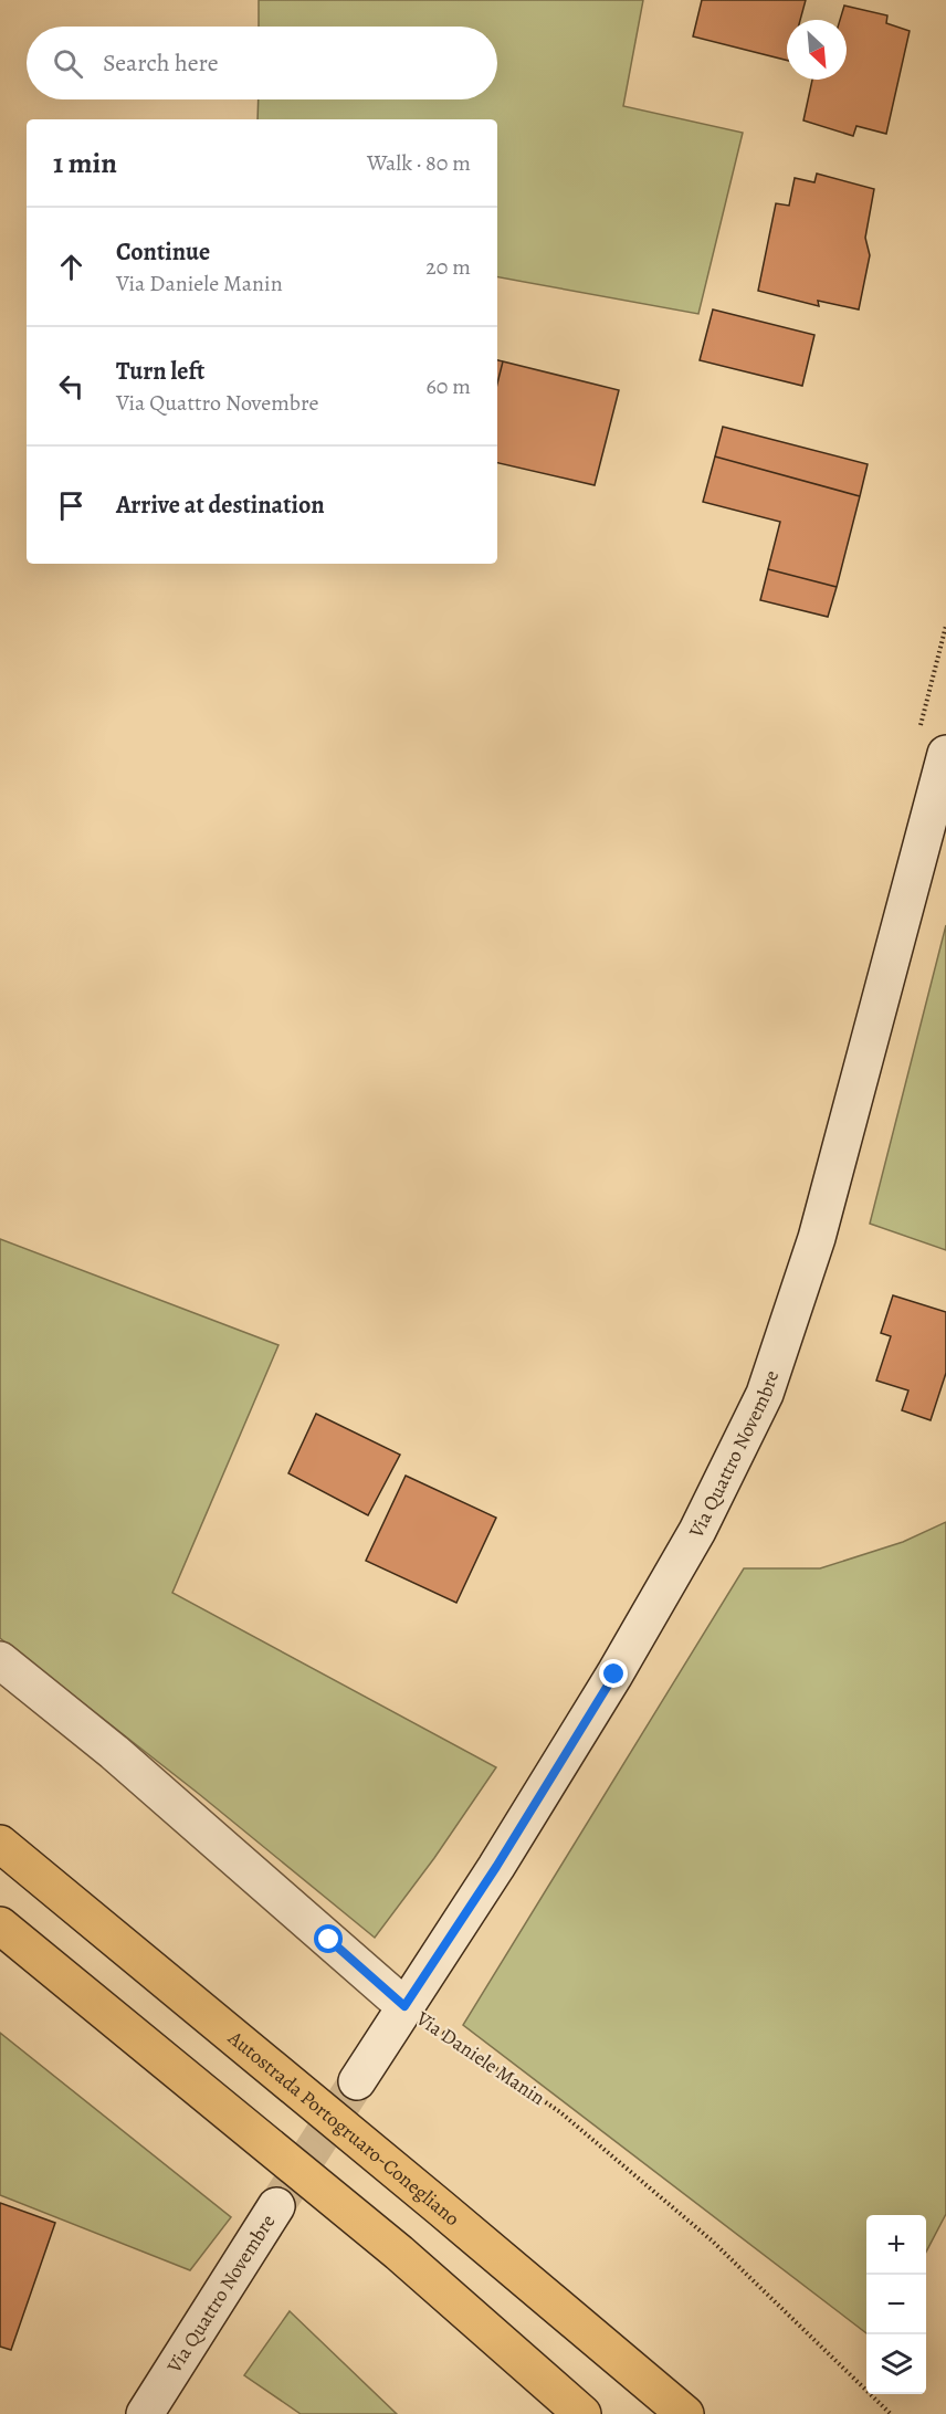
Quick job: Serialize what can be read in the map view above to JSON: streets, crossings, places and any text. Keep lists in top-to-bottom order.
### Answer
{
  "streets": {
    "highway": ["Autostrada Portogruaro-Conegliano"],
    "main road": ["Via Quattro Novembre", "Via Daniele Manin"]
  },
  "crossings": [
    ["Via Quattro Novembre", "Via Daniele Manin"]
  ],
  "north": "bottom right",
  "page": {
    "search": "Search here",
    "heading": ["1 min", "Walk · 80 m"],
    "list": [
      ["Continue", "Via Daniele Manin", "20 m"],
      ["Turn left", "Via Quattro Novembre", "60 m"],
      "Arrive at destination"
    ],
    "map_buttons": ["+", "−"]
  }
}
